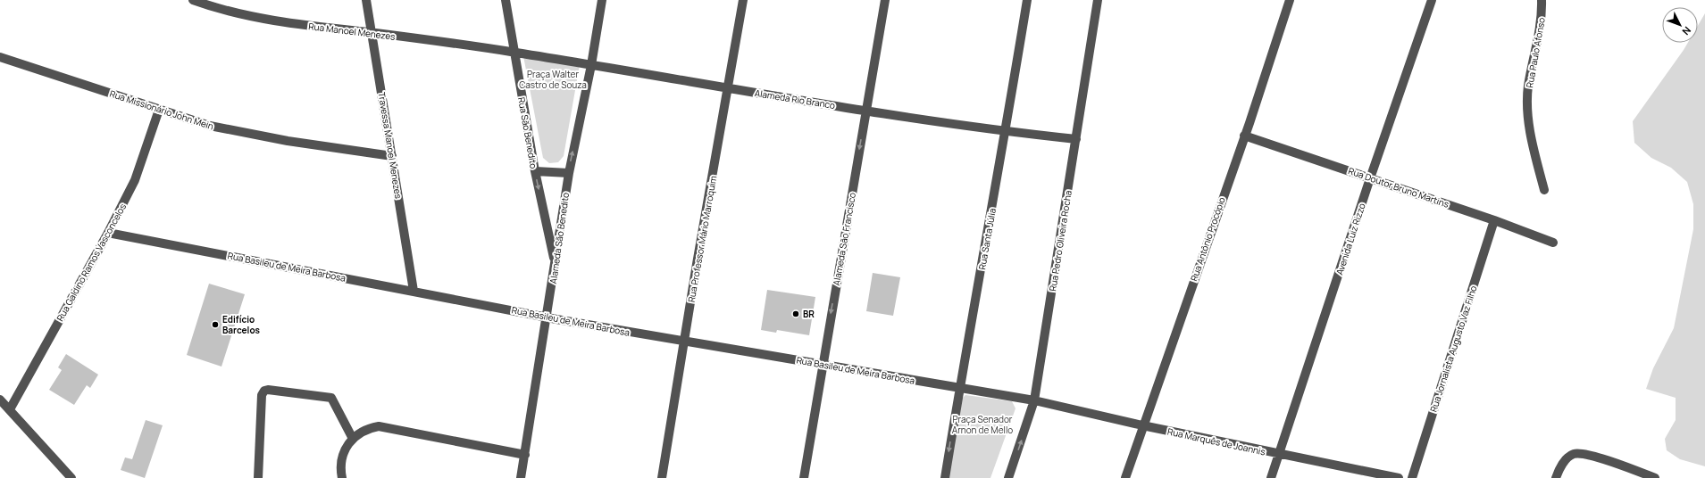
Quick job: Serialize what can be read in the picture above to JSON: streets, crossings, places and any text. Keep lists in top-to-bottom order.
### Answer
{
  "streets": {
    "street": [
      "Rua Manoel Menezes",
      "Rua Paulo Afonso",
      "Alameda Rio Branco",
      "Rua Missionário John Mein",
      "Rua São Benedito",
      "Travessa Manoel Menezes",
      "Rua Doutor Bruno Martins",
      "Alameda São Benedito",
      "Rua Professor Mário Marroquim",
      "Alameda São Francisco",
      "Rua Santa Júlia",
      "Rua Antônio Procópio",
      "Avenida Luiz Rizzo",
      "Rua Pedro Oliveira Rocha",
      "Rua Galdino Ramos Vasconcelos",
      "Rua Basileu de Meira Barbosa",
      "Rua Jornalista Augusto Vaz Filho",
      "Rua Marquês de Joannis"
    ]
  },
  "crossings": [
    ["Rua Manoel Menezes", "Alameda Rio Branco"],
    ["Rua Manoel Menezes", "Rua São Benedito"],
    ["Rua Manoel Menezes", "Travessa Manoel Menezes"],
    ["Alameda Rio Branco", "Rua São Benedito"],
    ["Alameda Rio Branco", "Alameda São Benedito"],
    ["Alameda Rio Branco", "Rua Professor Mário Marroquim"],
    ["Alameda Rio Branco", "Alameda São Francisco"],
    ["Alameda Rio Branco", "Rua Santa Júlia"],
    ["Alameda Rio Branco", "Rua Pedro Oliveira Rocha"],
    ["Rua Missionário John Mein", "Travessa Manoel Menezes"],
    ["Rua Missionário John Mein", "Rua Galdino Ramos Vasconcelos"],
    ["Rua São Benedito", "Alameda São Benedito"],
    ["Travessa Manoel Menezes", "Rua Basileu de Meira Barbosa"],
    ["Rua Doutor Bruno Martins", "Rua Antônio Procópio"],
    ["Rua Doutor Bruno Martins", "Avenida Luiz Rizzo"],
    ["Rua Doutor Bruno Martins", "Rua Jornalista Augusto Vaz Filho"],
    ["Alameda São Benedito", "Rua Basileu de Meira Barbosa"],
    ["Rua Professor Mário Marroquim", "Rua Basileu de Meira Barbosa"],
    ["Alameda São Francisco", "Rua Basileu de Meira Barbosa"],
    ["Rua Santa Júlia", "Rua Basileu de Meira Barbosa"],
    ["Rua Antônio Procópio", "Rua Marquês de Joannis"],
    ["Avenida Luiz Rizzo", "Rua Marquês de Joannis"],
    ["Rua Pedro Oliveira Rocha", "Rua Basileu de Meira Barbosa"],
    ["Rua Pedro Oliveira Rocha", "Rua Marquês de Joannis"],
    ["Rua Galdino Ramos Vasconcelos", "Rua Basileu de Meira Barbosa"],
    ["Rua Basileu de Meira Barbosa", "Rua Marquês de Joannis"]
  ],
  "one_way": ["Rua São Benedito", "Alameda São Francisco"],
  "parks": ["Praça Walter Castro de Souza", "Praça Senador Arnon de Mello"],
  "places": ["BR", "Edifício Barcelos"],
  "north": "bottom right"
}
